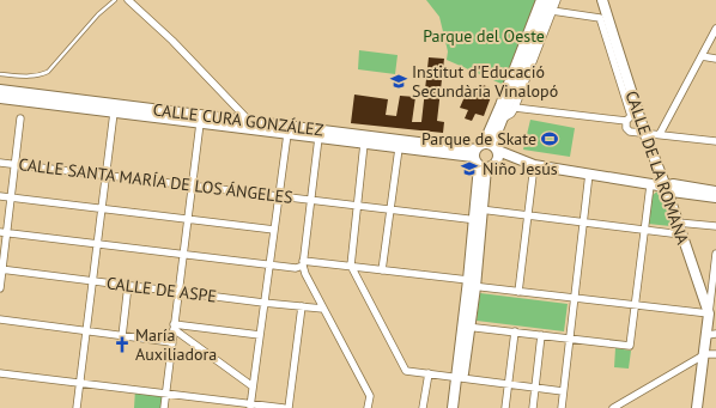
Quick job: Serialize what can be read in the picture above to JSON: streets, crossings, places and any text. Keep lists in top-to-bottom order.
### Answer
{
  "streets": {
    "main road": ["CALLE CURA GONZÁLEZ", "CALLE DE LA ROMANA"],
    "street": ["CALLE SANTA MARÍA DE LOS ÁNGELES", "CALLE DE ASPE"]
  },
  "crossings": [
    ["CALLE CURA GONZÁLEZ", "CALLE DE LA ROMANA"]
  ],
  "parks": ["Parque del Oeste"],
  "places": {
    "school or university": ["Institut d'Educació Secundària Vinalopó", "Niño Jesús"],
    "sports": ["Parque de Skate"],
    "church": ["María Auxiliadora"]
  }
}
